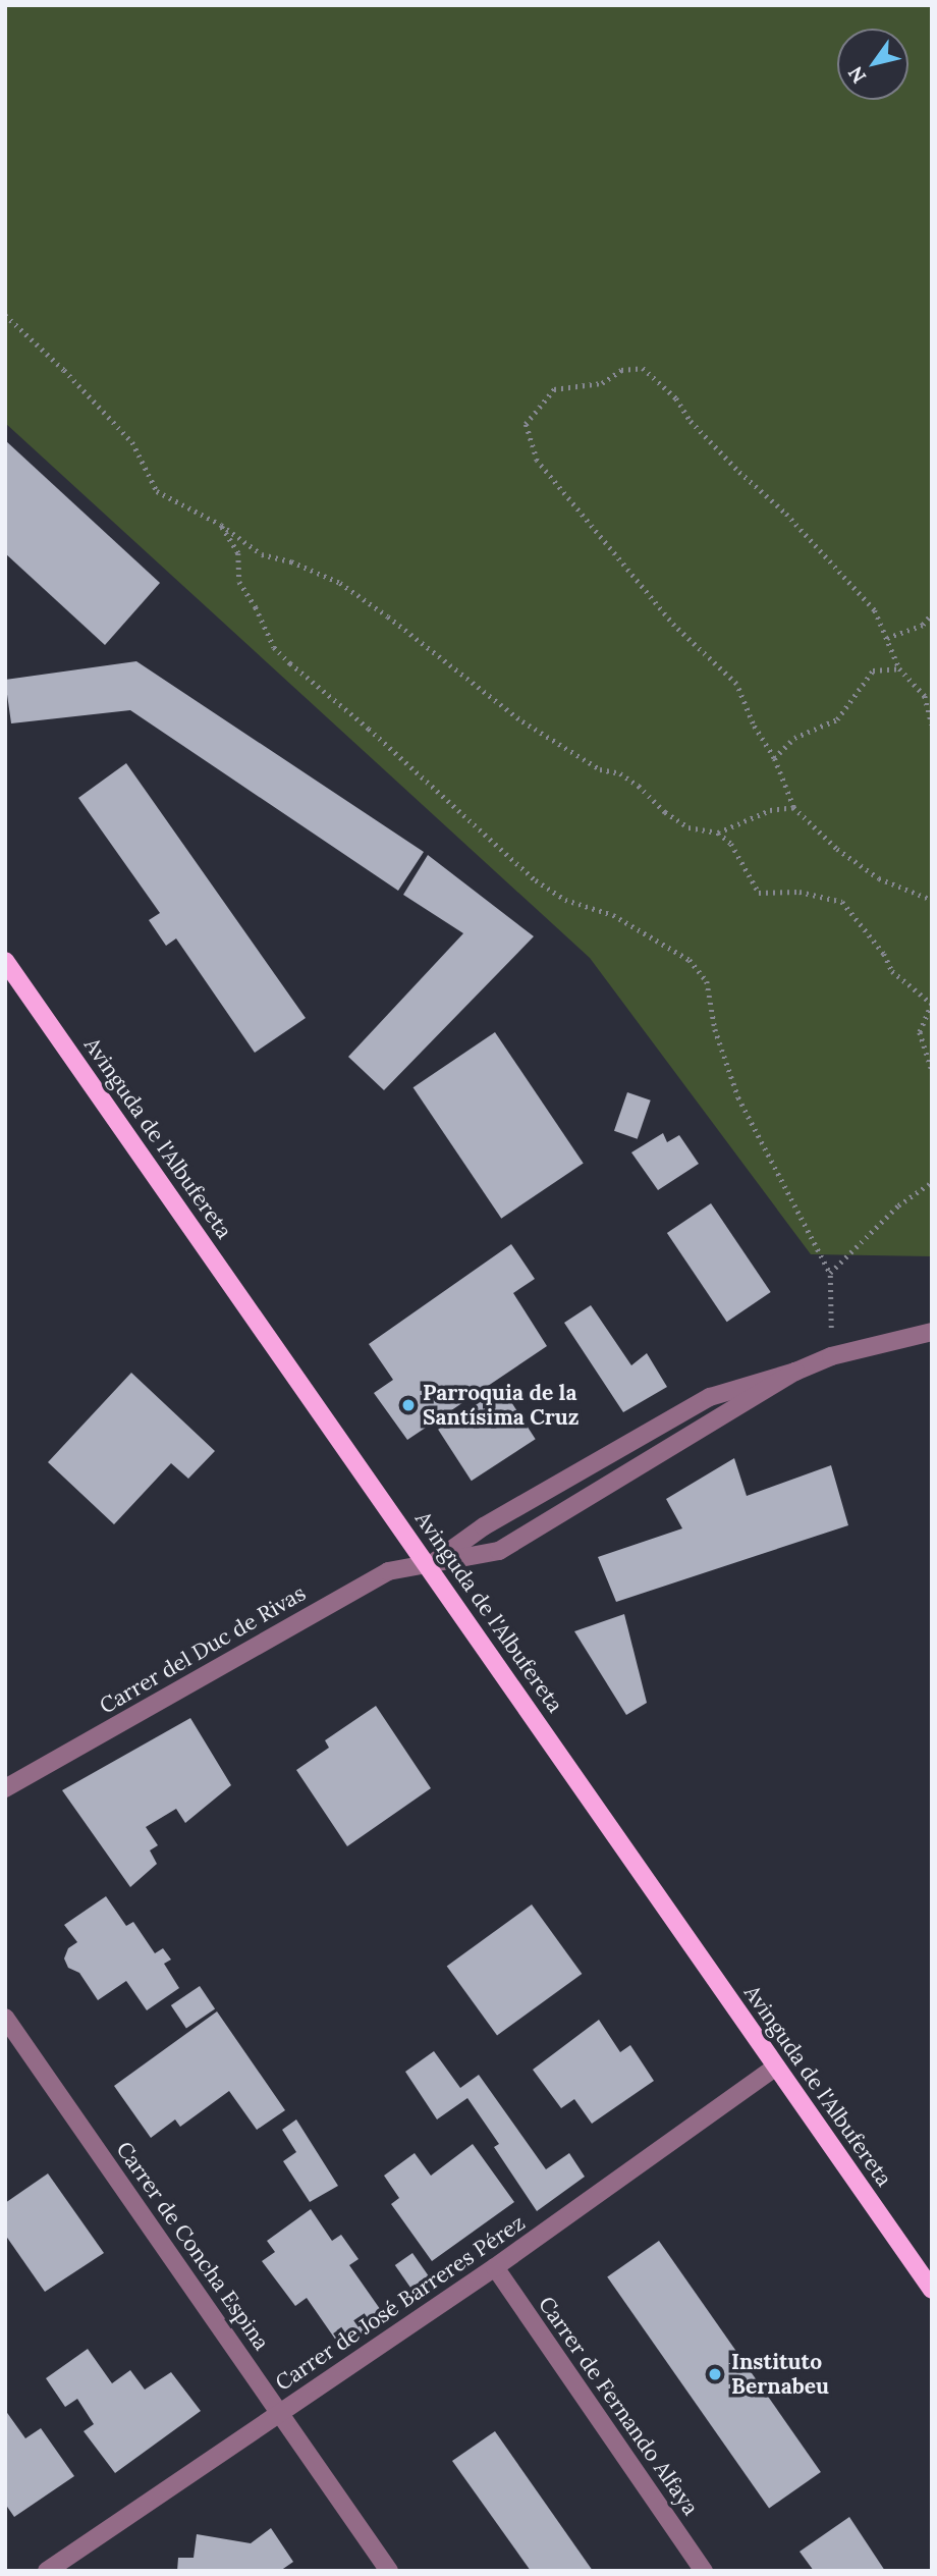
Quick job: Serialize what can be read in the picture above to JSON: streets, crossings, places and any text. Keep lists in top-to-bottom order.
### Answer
{
  "streets": {
    "main road": ["Avinguda de l'Albufereta"],
    "street": [
      "Carrer del Duc de Rivas",
      "Carrer de Concha Espina",
      "Carrer de José Barreres Pérez",
      "Carrer de Fernando Alfaya"
    ]
  },
  "crossings": [
    ["Avinguda de l'Albufereta", "Carrer del Duc de Rivas"],
    ["Avinguda de l'Albufereta", "Carrer de José Barreres Pérez"],
    ["Carrer de Concha Espina", "Carrer de José Barreres Pérez"],
    ["Carrer de José Barreres Pérez", "Carrer de Fernando Alfaya"]
  ],
  "places": ["Parroquia de la Santísima Cruz", "Instituto Bernabeu"],
  "north": "bottom left"
}
